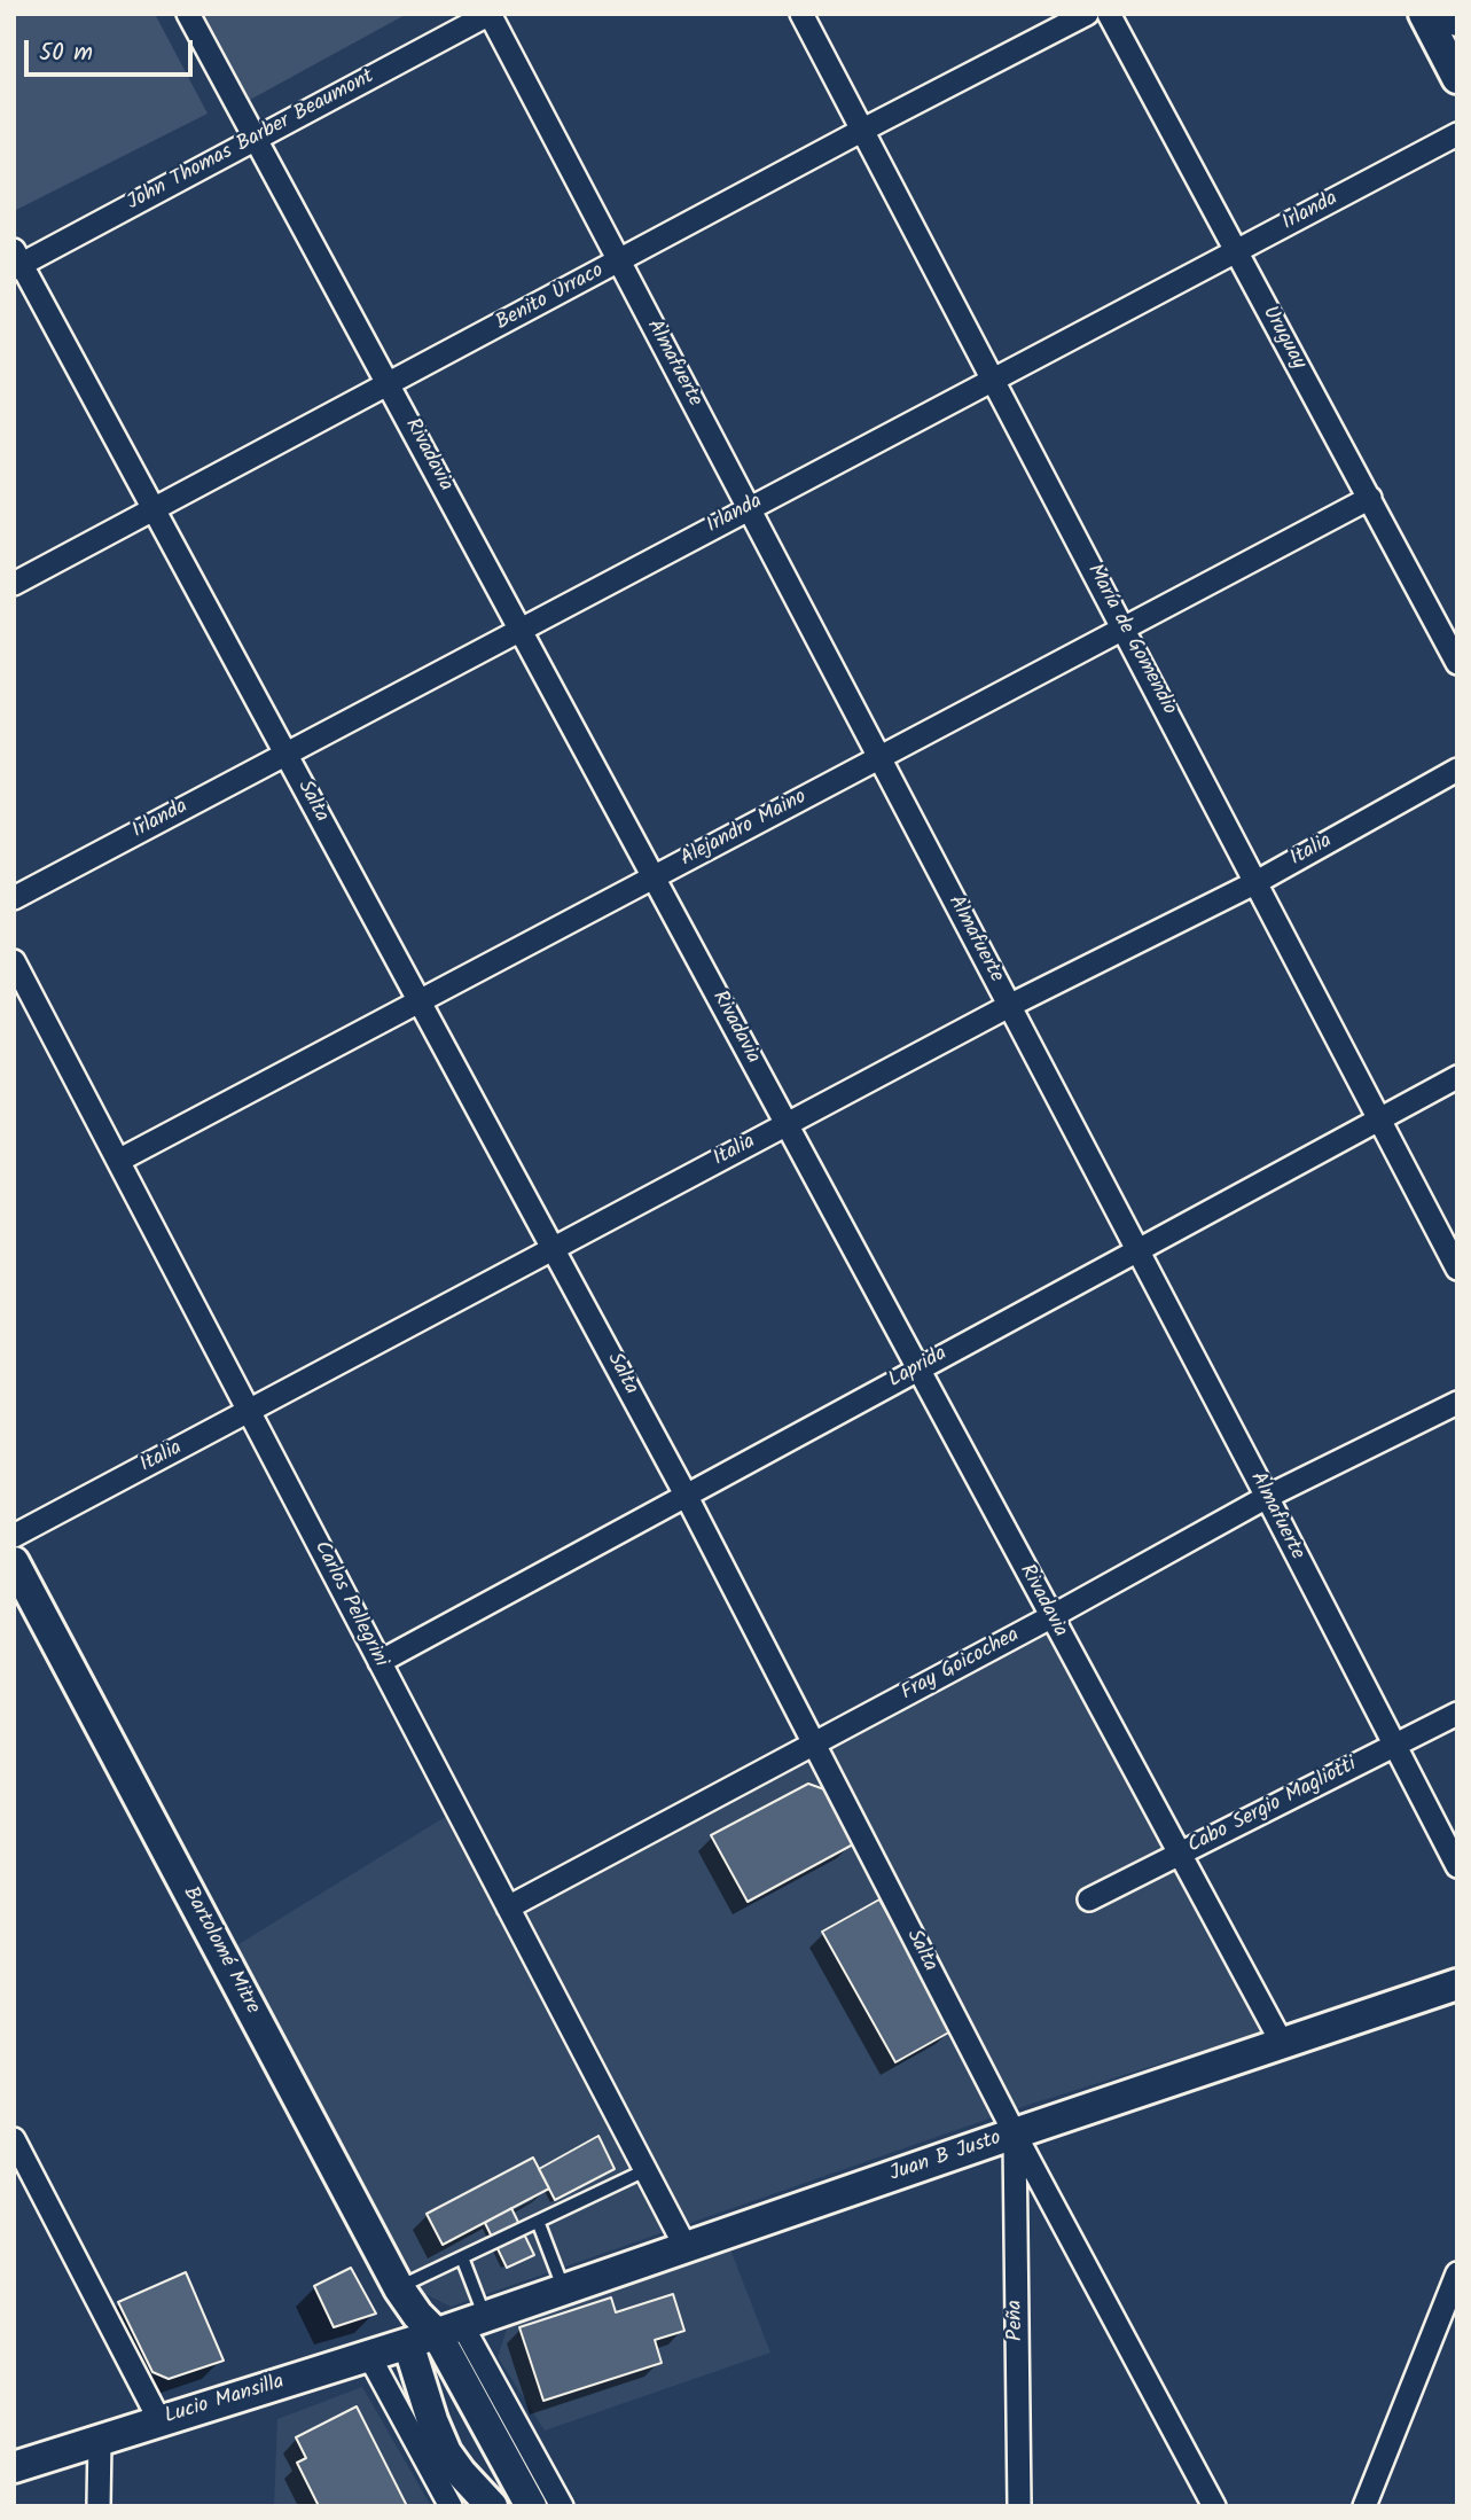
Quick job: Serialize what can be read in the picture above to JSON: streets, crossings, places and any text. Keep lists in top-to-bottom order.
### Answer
{
  "streets": {
    "main road": ["Bartolomé Mitre", "Juan B Justo", "Lucio Mansilla"],
    "street": [
      "John Thomas Barber Beaumont",
      "Irlanda",
      "Benito Urraco",
      "Uruguay",
      "Almafuerte",
      "Rivadavia",
      "María de Gomendio",
      "Salta",
      "Alejandro Maino",
      "Italia",
      "Laprida",
      "Carlos Pellegrini",
      "Fray Goicochea",
      "Cabo Sergio Magliotti",
      "Peña"
    ]
  },
  "crossings": [
    ["John Thomas Barber Beaumont", "Almafuerte"],
    ["John Thomas Barber Beaumont", "Rivadavia"],
    ["John Thomas Barber Beaumont", "Salta"],
    ["Irlanda", "Uruguay"],
    ["Irlanda", "Almafuerte"],
    ["Irlanda", "Rivadavia"],
    ["Irlanda", "María de Gomendio"],
    ["Irlanda", "Salta"],
    ["Benito Urraco", "Almafuerte"],
    ["Benito Urraco", "Rivadavia"],
    ["Benito Urraco", "María de Gomendio"],
    ["Benito Urraco", "Salta"],
    ["Uruguay", "Alejandro Maino"],
    ["Almafuerte", "Alejandro Maino"],
    ["Almafuerte", "Italia"],
    ["Almafuerte", "Laprida"],
    ["Almafuerte", "Fray Goicochea"],
    ["Almafuerte", "Cabo Sergio Magliotti"],
    ["Rivadavia", "Alejandro Maino"],
    ["Rivadavia", "Italia"],
    ["Rivadavia", "Laprida"],
    ["Rivadavia", "Fray Goicochea"],
    ["Rivadavia", "Cabo Sergio Magliotti"],
    ["Rivadavia", "Juan B Justo"],
    ["María de Gomendio", "Alejandro Maino"],
    ["María de Gomendio", "Italia"],
    ["María de Gomendio", "Laprida"],
    ["Salta", "Alejandro Maino"],
    ["Salta", "Italia"],
    ["Salta", "Laprida"],
    ["Salta", "Fray Goicochea"],
    ["Salta", "Juan B Justo"],
    ["Salta", "Peña"],
    ["Alejandro Maino", "Carlos Pellegrini"],
    ["Italia", "Carlos Pellegrini"],
    ["Laprida", "Carlos Pellegrini"],
    ["Carlos Pellegrini", "Fray Goicochea"],
    ["Carlos Pellegrini", "Juan B Justo"],
    ["Bartolomé Mitre", "Juan B Justo"],
    ["Bartolomé Mitre", "Lucio Mansilla"],
    ["Juan B Justo", "Peña"],
    ["Juan B Justo", "Lucio Mansilla"]
  ],
  "scale_bar": "50 m"
}
